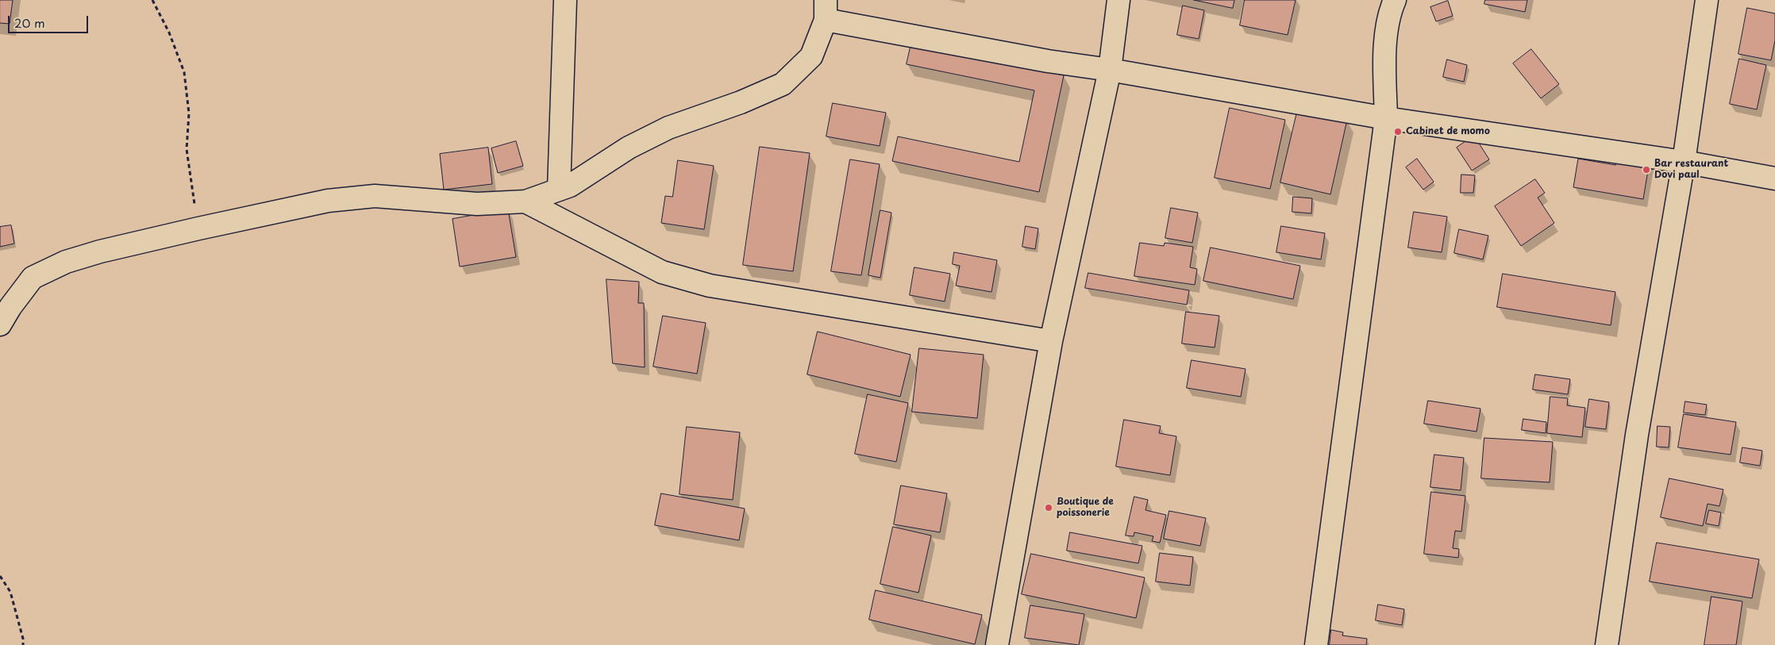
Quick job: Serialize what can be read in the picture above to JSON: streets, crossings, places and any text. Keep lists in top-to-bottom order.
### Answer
{
  "places": ["Cabinet de momo", "Bar restaurant Dovi paul", "Boutique de poissonerie"],
  "scale_bar": "20 m"
}
